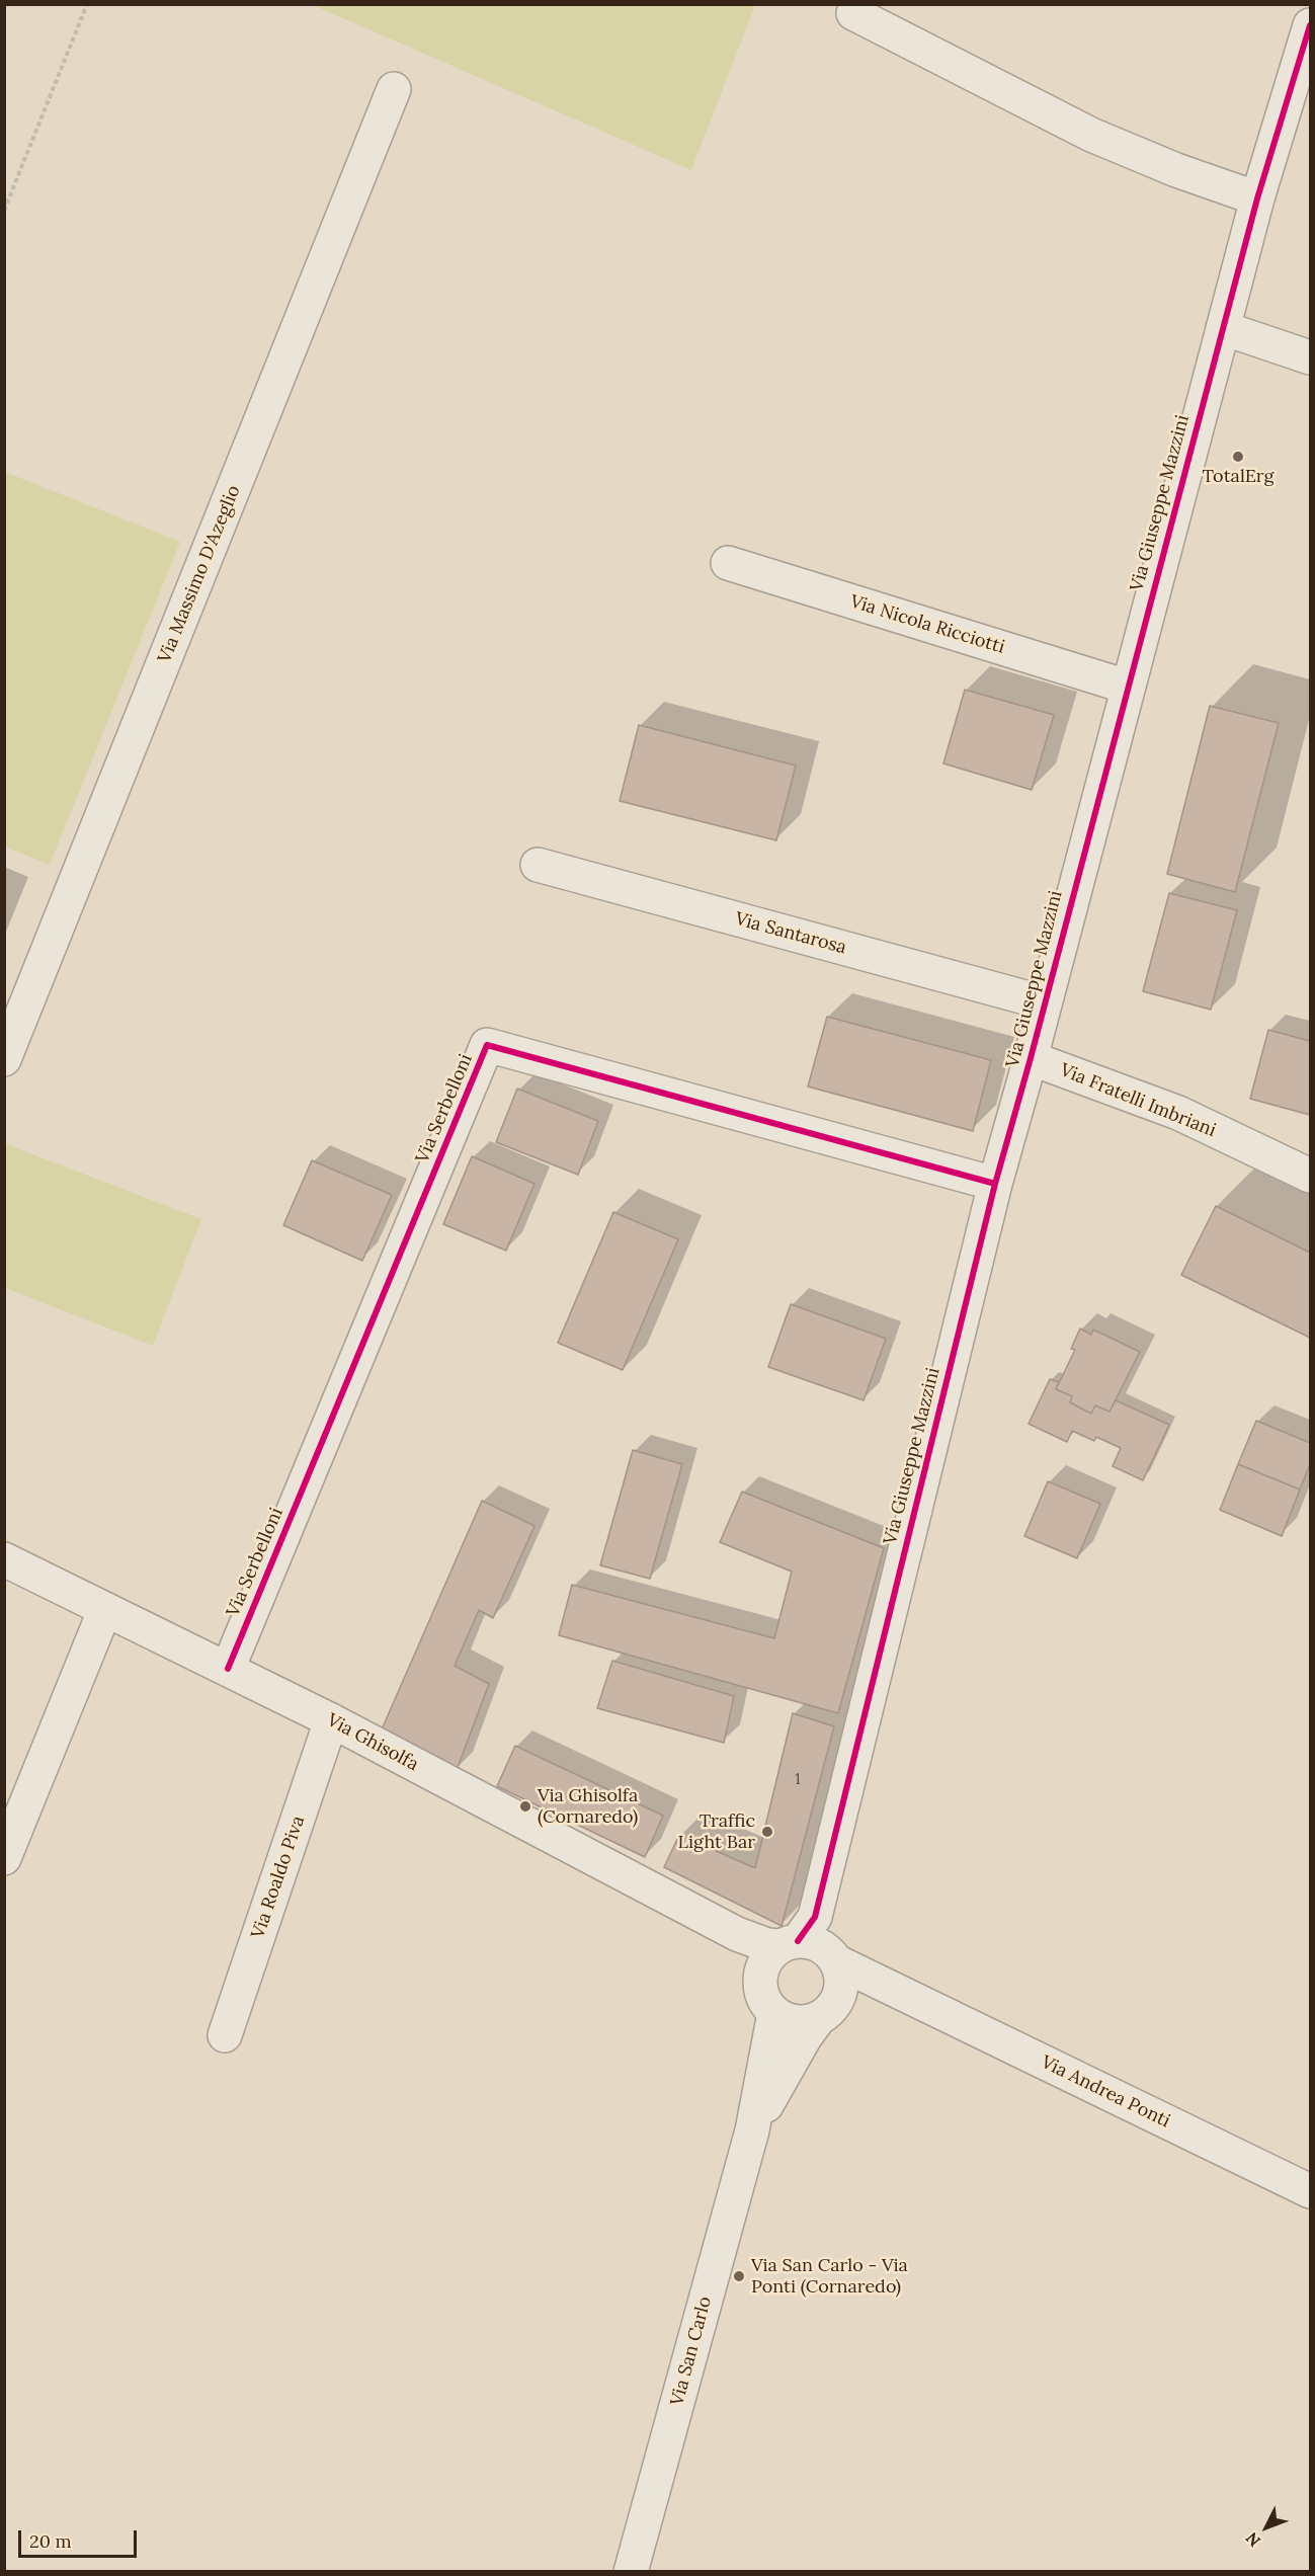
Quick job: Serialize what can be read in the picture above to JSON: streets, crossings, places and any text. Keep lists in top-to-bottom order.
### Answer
{
  "streets": {
    "street": [
      "Via Giuseppe Mazzini",
      "Via Massimo D'Azeglio",
      "Via Nicola Ricciotti",
      "Via Santarosa",
      "Via Fratelli Imbriani",
      "Via Serbelloni",
      "Via Ghisolfa",
      "Via Roaldo Piva",
      "Via Andrea Ponti",
      "Via San Carlo"
    ]
  },
  "crossings": [
    ["Via Giuseppe Mazzini", "Via Nicola Ricciotti"],
    ["Via Giuseppe Mazzini", "Via Santarosa"],
    ["Via Giuseppe Mazzini", "Via Fratelli Imbriani"],
    ["Via Giuseppe Mazzini", "Via Serbelloni"],
    ["Via Giuseppe Mazzini", "Via Ghisolfa"],
    ["Via Giuseppe Mazzini", "Via Andrea Ponti"],
    ["Via Giuseppe Mazzini", "Via San Carlo"],
    ["Via Serbelloni", "Via Ghisolfa"],
    ["Via Ghisolfa", "Via Roaldo Piva"],
    ["Via Ghisolfa", "Via Andrea Ponti"],
    ["Via Ghisolfa", "Via San Carlo"],
    ["Via Andrea Ponti", "Via San Carlo"]
  ],
  "places": [
    "TotalErg",
    "Via Ghisolfa (Cornaredo)",
    "Traffic Light Bar",
    "Via San Carlo - Via Ponti (Cornaredo)"
  ],
  "house_numbers": ["1"],
  "scale_bar": "20 m",
  "north": "bottom left"
}
